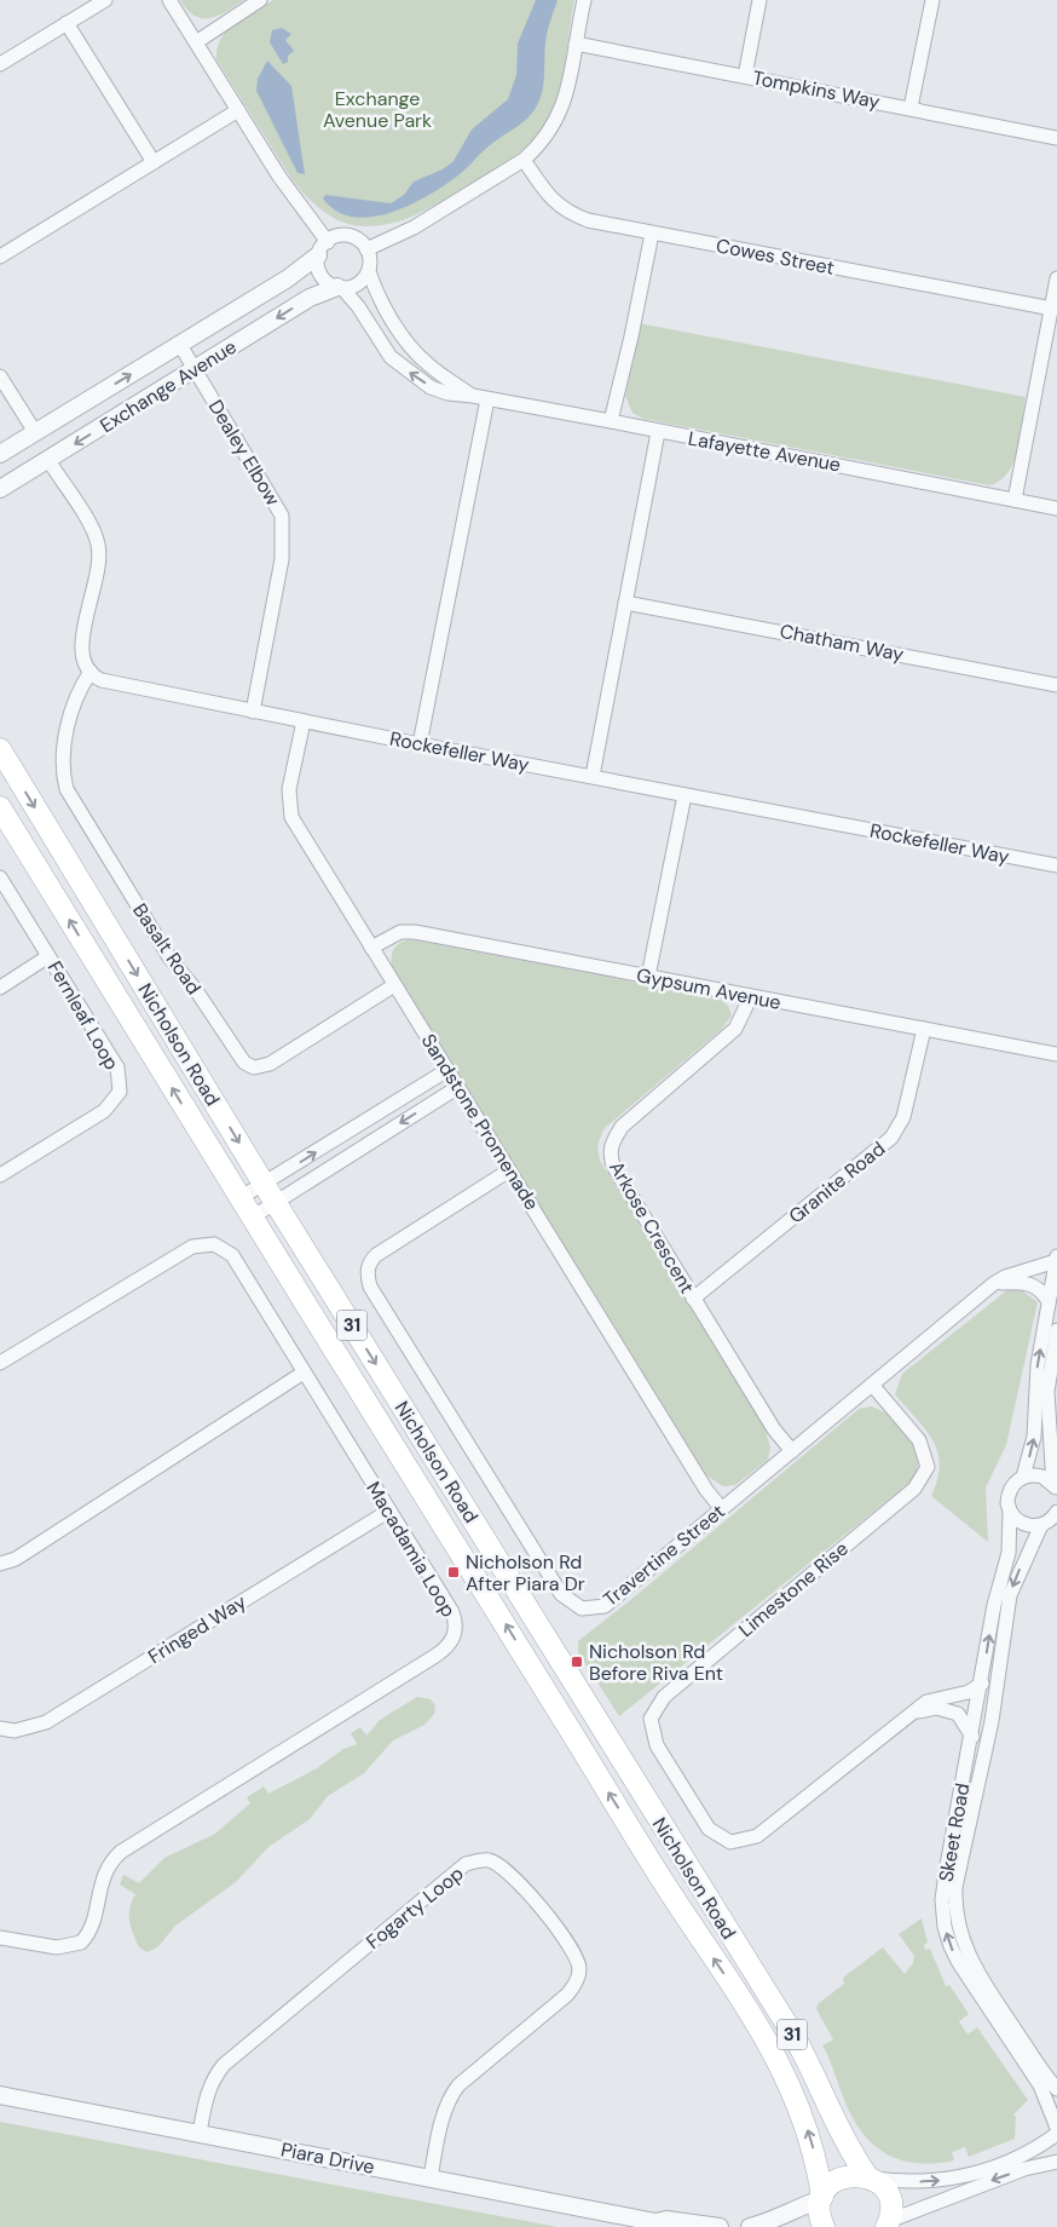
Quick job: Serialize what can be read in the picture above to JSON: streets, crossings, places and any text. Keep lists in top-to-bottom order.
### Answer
{
  "streets": {
    "main road": ["Nicholson Road", "31"],
    "street": [
      "Tompkins Way",
      "Cowes Street",
      "Exchange Avenue",
      "Lafayette Avenue",
      "Dealey Elbow",
      "Chatham Way",
      "Rockefeller Way",
      "Basalt Road",
      "Gypsum Avenue",
      "Fernleaf Loop",
      "Sandstone Promenade",
      "Granite Road",
      "Arkose Crescent",
      "Macadamia Loop",
      "Travertine Street",
      "Limestone Rise",
      "Fringed Way",
      "Skeet Road",
      "Fogarty Loop",
      "Piara Drive"
    ]
  },
  "crossings": [
    ["Exchange Avenue", "Lafayette Avenue"],
    ["Exchange Avenue", "Dealey Elbow"],
    ["Dealey Elbow", "Rockefeller Way"],
    ["Rockefeller Way", "Basalt Road"],
    ["Rockefeller Way", "Sandstone Promenade"],
    ["Basalt Road", "Sandstone Promenade"],
    ["Gypsum Avenue", "Sandstone Promenade"],
    ["Gypsum Avenue", "Granite Road"],
    ["Gypsum Avenue", "Arkose Crescent"],
    ["Nicholson Road", "31"],
    ["Sandstone Promenade", "Travertine Street"],
    ["Granite Road", "Arkose Crescent"],
    ["Arkose Crescent", "Travertine Street"],
    ["Macadamia Loop", "Fringed Way"],
    ["Travertine Street", "Limestone Rise"],
    ["Limestone Rise", "Skeet Road"],
    ["Fogarty Loop", "Piara Drive"]
  ],
  "parks": ["Exchange Avenue Park"],
  "places": {
    "transit": ["Nicholson Rd After Piara Dr", "Nicholson Rd Before Riva Ent"]
  }
}
